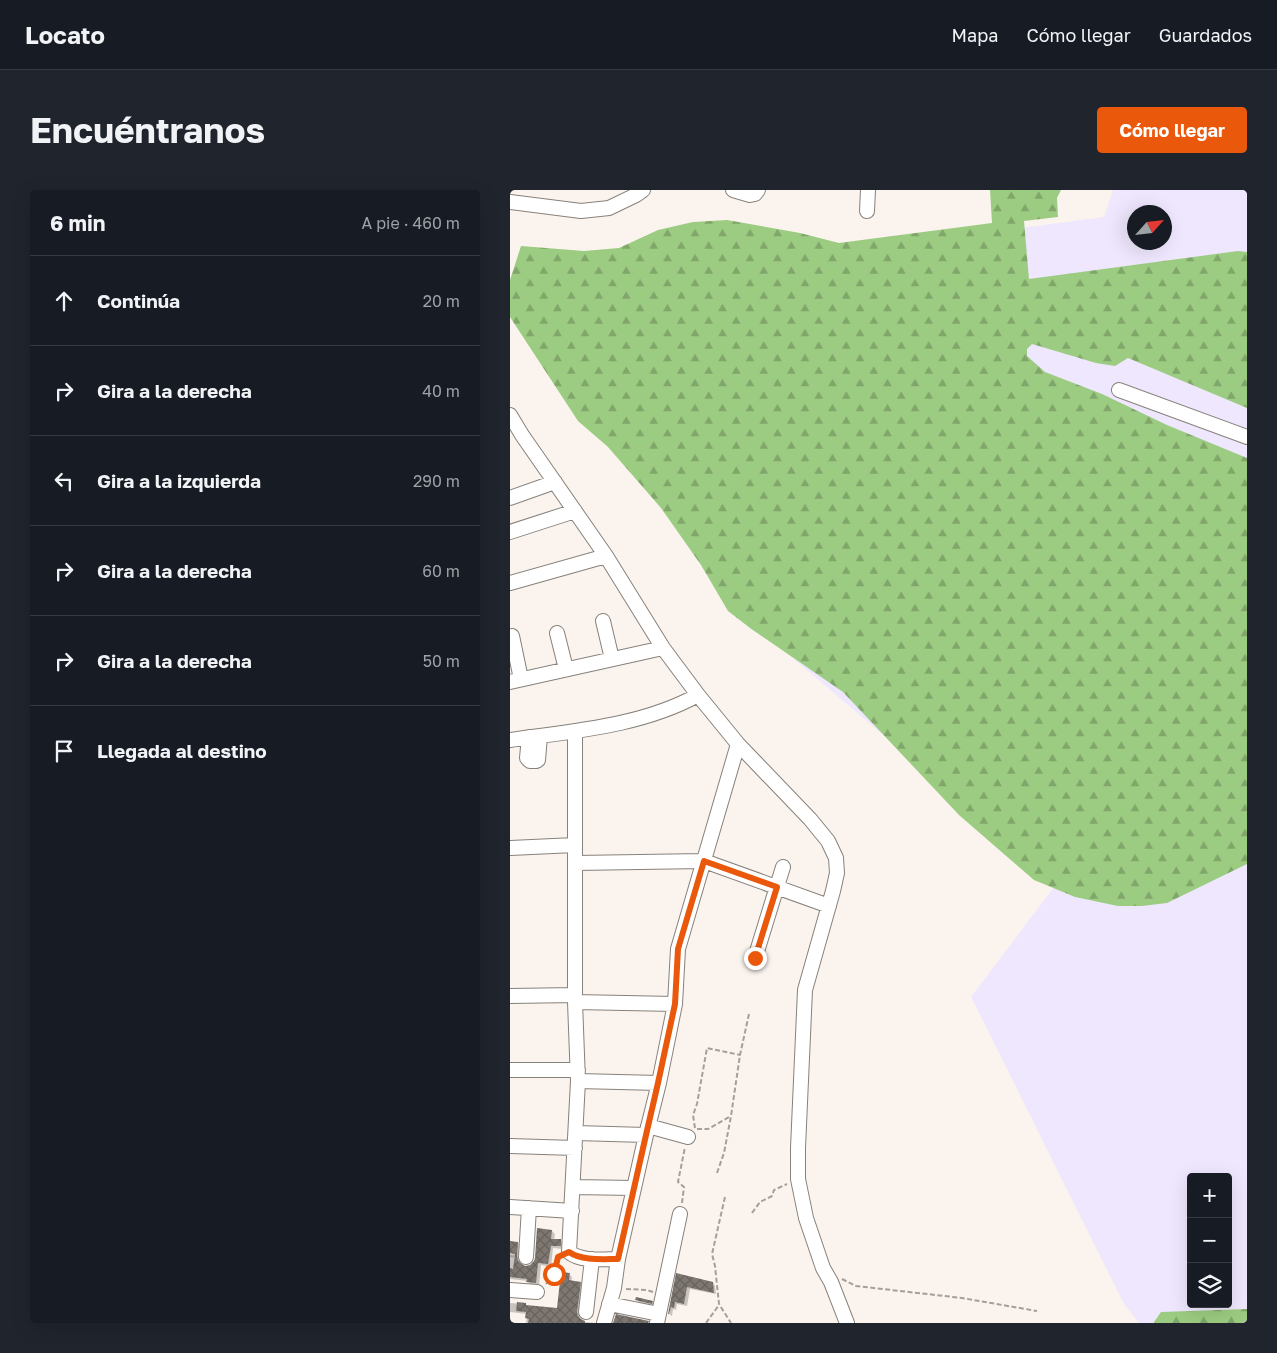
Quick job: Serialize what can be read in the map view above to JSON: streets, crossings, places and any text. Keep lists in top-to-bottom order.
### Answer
{
  "north": "top right",
  "page": {
    "header": "Locato",
    "nav": ["Mapa", "Cómo llegar", "Guardados"],
    "buttons": "Cómo llegar",
    "title": "Encuéntranos",
    "heading": ["6 min", "A pie · 460 m"],
    "list": [
      ["Continúa", "20 m"],
      ["Gira a la derecha", "40 m"],
      ["Gira a la izquierda", "290 m"],
      ["Gira a la derecha", "60 m"],
      ["Gira a la derecha", "50 m"],
      "Llegada al destino"
    ],
    "map_buttons": ["+", "−"]
  }
}
